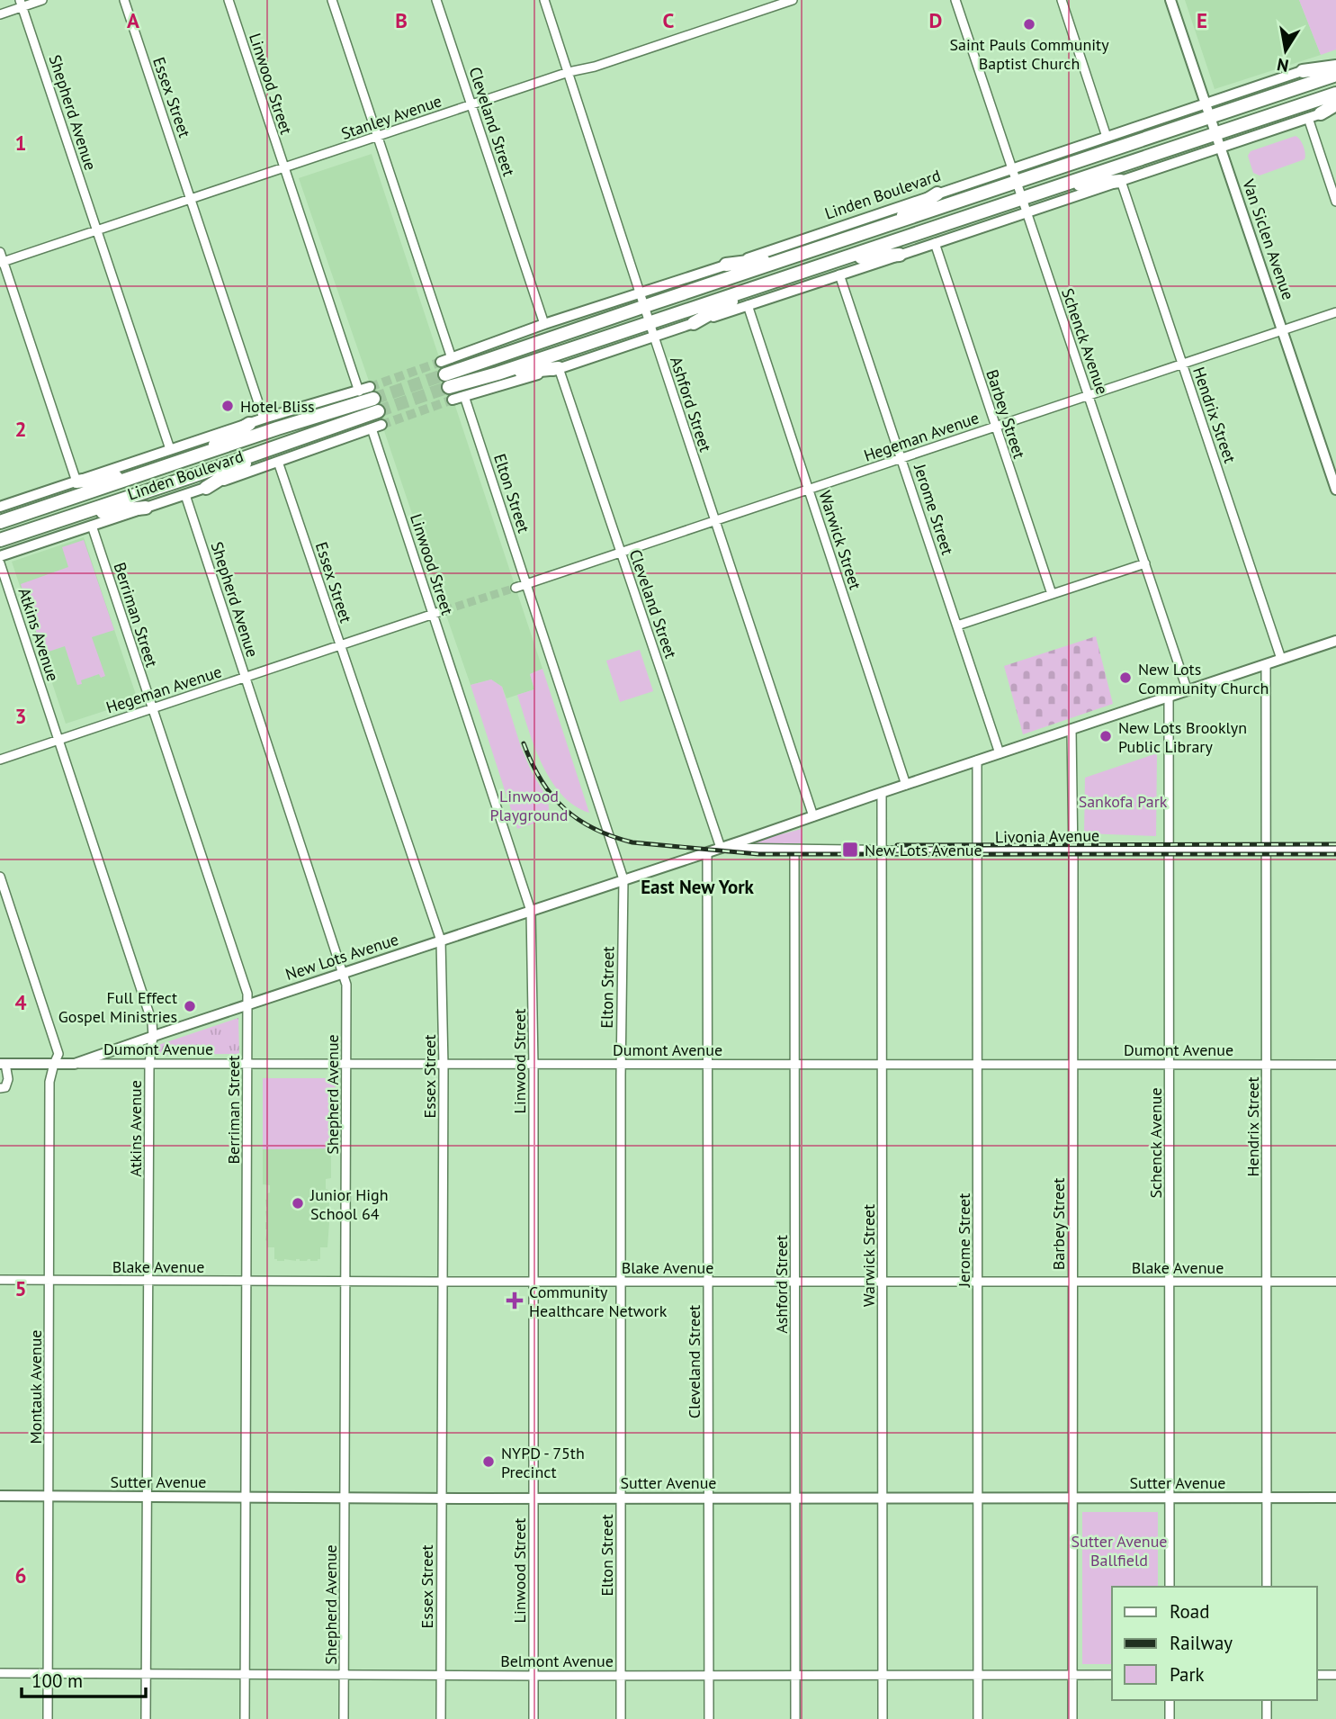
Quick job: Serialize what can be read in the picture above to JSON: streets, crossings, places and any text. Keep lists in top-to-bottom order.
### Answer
{
  "streets": {
    "highway": ["Linden Boulevard"],
    "street": [
      "Linwood Street",
      "Essex Street",
      "Shepherd Avenue",
      "Stanley Avenue",
      "Cleveland Street",
      "Van Siclen Avenue",
      "Schenck Avenue",
      "Ashford Street",
      "Barbey Street",
      "Hendrix Street",
      "Hegeman Avenue",
      "Elton Street",
      "Jerome Street",
      "Warwick Street",
      "Berriman Street",
      "Atkins Avenue",
      "Livonia Avenue",
      "New Lots Avenue",
      "Dumont Avenue",
      "Blake Avenue",
      "Montauk Avenue",
      "Sutter Avenue",
      "Belmont Avenue"
    ]
  },
  "crossings": [
    ["Linwood Street", "Stanley Avenue"],
    ["Linwood Street", "Linden Boulevard"],
    ["Linwood Street", "Hegeman Avenue"],
    ["Linwood Street", "New Lots Avenue"],
    ["Linwood Street", "Dumont Avenue"],
    ["Linwood Street", "Blake Avenue"],
    ["Linwood Street", "Sutter Avenue"],
    ["Linwood Street", "Belmont Avenue"],
    ["Essex Street", "Stanley Avenue"],
    ["Essex Street", "Linden Boulevard"],
    ["Essex Street", "Hegeman Avenue"],
    ["Essex Street", "New Lots Avenue"],
    ["Essex Street", "Dumont Avenue"],
    ["Essex Street", "Blake Avenue"],
    ["Essex Street", "Sutter Avenue"],
    ["Essex Street", "Belmont Avenue"],
    ["Shepherd Avenue", "Stanley Avenue"],
    ["Shepherd Avenue", "Linden Boulevard"],
    ["Shepherd Avenue", "Hegeman Avenue"],
    ["Shepherd Avenue", "New Lots Avenue"],
    ["Shepherd Avenue", "Dumont Avenue"],
    ["Shepherd Avenue", "Blake Avenue"],
    ["Shepherd Avenue", "Sutter Avenue"],
    ["Shepherd Avenue", "Belmont Avenue"],
    ["Stanley Avenue", "Cleveland Street"],
    ["Stanley Avenue", "Ashford Street"],
    ["Cleveland Street", "Linden Boulevard"],
    ["Cleveland Street", "Hegeman Avenue"],
    ["Cleveland Street", "Livonia Avenue"],
    ["Cleveland Street", "New Lots Avenue"],
    ["Cleveland Street", "Dumont Avenue"],
    ["Cleveland Street", "Blake Avenue"],
    ["Cleveland Street", "Sutter Avenue"],
    ["Cleveland Street", "Belmont Avenue"],
    ["Linden Boulevard", "Van Siclen Avenue"],
    ["Linden Boulevard", "Schenck Avenue"],
    ["Linden Boulevard", "Ashford Street"],
    ["Linden Boulevard", "Berriman Street"],
    ["Van Siclen Avenue", "Hegeman Avenue"],
    ["Schenck Avenue", "Hegeman Avenue"],
    ["Schenck Avenue", "Livonia Avenue"],
    ["Schenck Avenue", "New Lots Avenue"],
    ["Schenck Avenue", "Dumont Avenue"],
    ["Schenck Avenue", "Blake Avenue"],
    ["Schenck Avenue", "Sutter Avenue"],
    ["Ashford Street", "Hegeman Avenue"],
    ["Ashford Street", "Livonia Avenue"],
    ["Ashford Street", "New Lots Avenue"],
    ["Ashford Street", "Dumont Avenue"],
    ["Ashford Street", "Blake Avenue"],
    ["Ashford Street", "Sutter Avenue"],
    ["Ashford Street", "Belmont Avenue"],
    ["Barbey Street", "Hegeman Avenue"],
    ["Barbey Street", "Livonia Avenue"],
    ["Barbey Street", "New Lots Avenue"],
    ["Barbey Street", "Dumont Avenue"],
    ["Barbey Street", "Blake Avenue"],
    ["Barbey Street", "Sutter Avenue"],
    ["Barbey Street", "Belmont Avenue"],
    ["Hendrix Street", "Hegeman Avenue"],
    ["Hendrix Street", "Livonia Avenue"],
    ["Hendrix Street", "New Lots Avenue"],
    ["Hendrix Street", "Dumont Avenue"],
    ["Hendrix Street", "Blake Avenue"],
    ["Hendrix Street", "Sutter Avenue"],
    ["Hegeman Avenue", "Elton Street"],
    ["Hegeman Avenue", "Jerome Street"],
    ["Hegeman Avenue", "Warwick Street"],
    ["Hegeman Avenue", "Berriman Street"],
    ["Hegeman Avenue", "Atkins Avenue"],
    ["Elton Street", "New Lots Avenue"],
    ["Elton Street", "Dumont Avenue"],
    ["Elton Street", "Blake Avenue"],
    ["Elton Street", "Sutter Avenue"],
    ["Elton Street", "Belmont Avenue"],
    ["Jerome Street", "Livonia Avenue"],
    ["Jerome Street", "New Lots Avenue"],
    ["Jerome Street", "Dumont Avenue"],
    ["Jerome Street", "Blake Avenue"],
    ["Jerome Street", "Sutter Avenue"],
    ["Jerome Street", "Belmont Avenue"],
    ["Warwick Street", "Livonia Avenue"],
    ["Warwick Street", "New Lots Avenue"],
    ["Warwick Street", "Dumont Avenue"],
    ["Warwick Street", "Blake Avenue"],
    ["Warwick Street", "Sutter Avenue"],
    ["Warwick Street", "Belmont Avenue"],
    ["Berriman Street", "New Lots Avenue"],
    ["Berriman Street", "Dumont Avenue"],
    ["Berriman Street", "Blake Avenue"],
    ["Berriman Street", "Sutter Avenue"],
    ["Berriman Street", "Belmont Avenue"],
    ["Atkins Avenue", "New Lots Avenue"],
    ["Atkins Avenue", "Dumont Avenue"],
    ["Atkins Avenue", "Blake Avenue"],
    ["Atkins Avenue", "Sutter Avenue"],
    ["Atkins Avenue", "Belmont Avenue"],
    ["Livonia Avenue", "New Lots Avenue"],
    ["New Lots Avenue", "Dumont Avenue"],
    ["Dumont Avenue", "Montauk Avenue"],
    ["Blake Avenue", "Montauk Avenue"],
    ["Montauk Avenue", "Sutter Avenue"],
    ["Montauk Avenue", "Belmont Avenue"]
  ],
  "districts": ["East New York"],
  "parks": ["Linwood Playground", "Sankofa Park", "Sutter Avenue Ballfield"],
  "places": {
    "other": [
      "Saint Pauls Community Baptist Church",
      "Hotel Bliss",
      "New Lots Community Church",
      "New Lots Brooklyn Public Library",
      "Full Effect Gospel Ministries",
      "Junior High School 64",
      "NYPD - 75th Precinct"
    ],
    "transit": ["New Lots Avenue"],
    "health": ["Community Healthcare Network"]
  },
  "legend": ["Road", "Railway", "Park"],
  "scale_bar": "100 m",
  "north": "bottom",
  "grid": {
    "columns": [
      "A",
      "B",
      "C",
      "D",
      "E"
    ],
    "rows": [
      "1",
      "2",
      "3",
      "4",
      "5",
      "6"
    ]
  }
}
